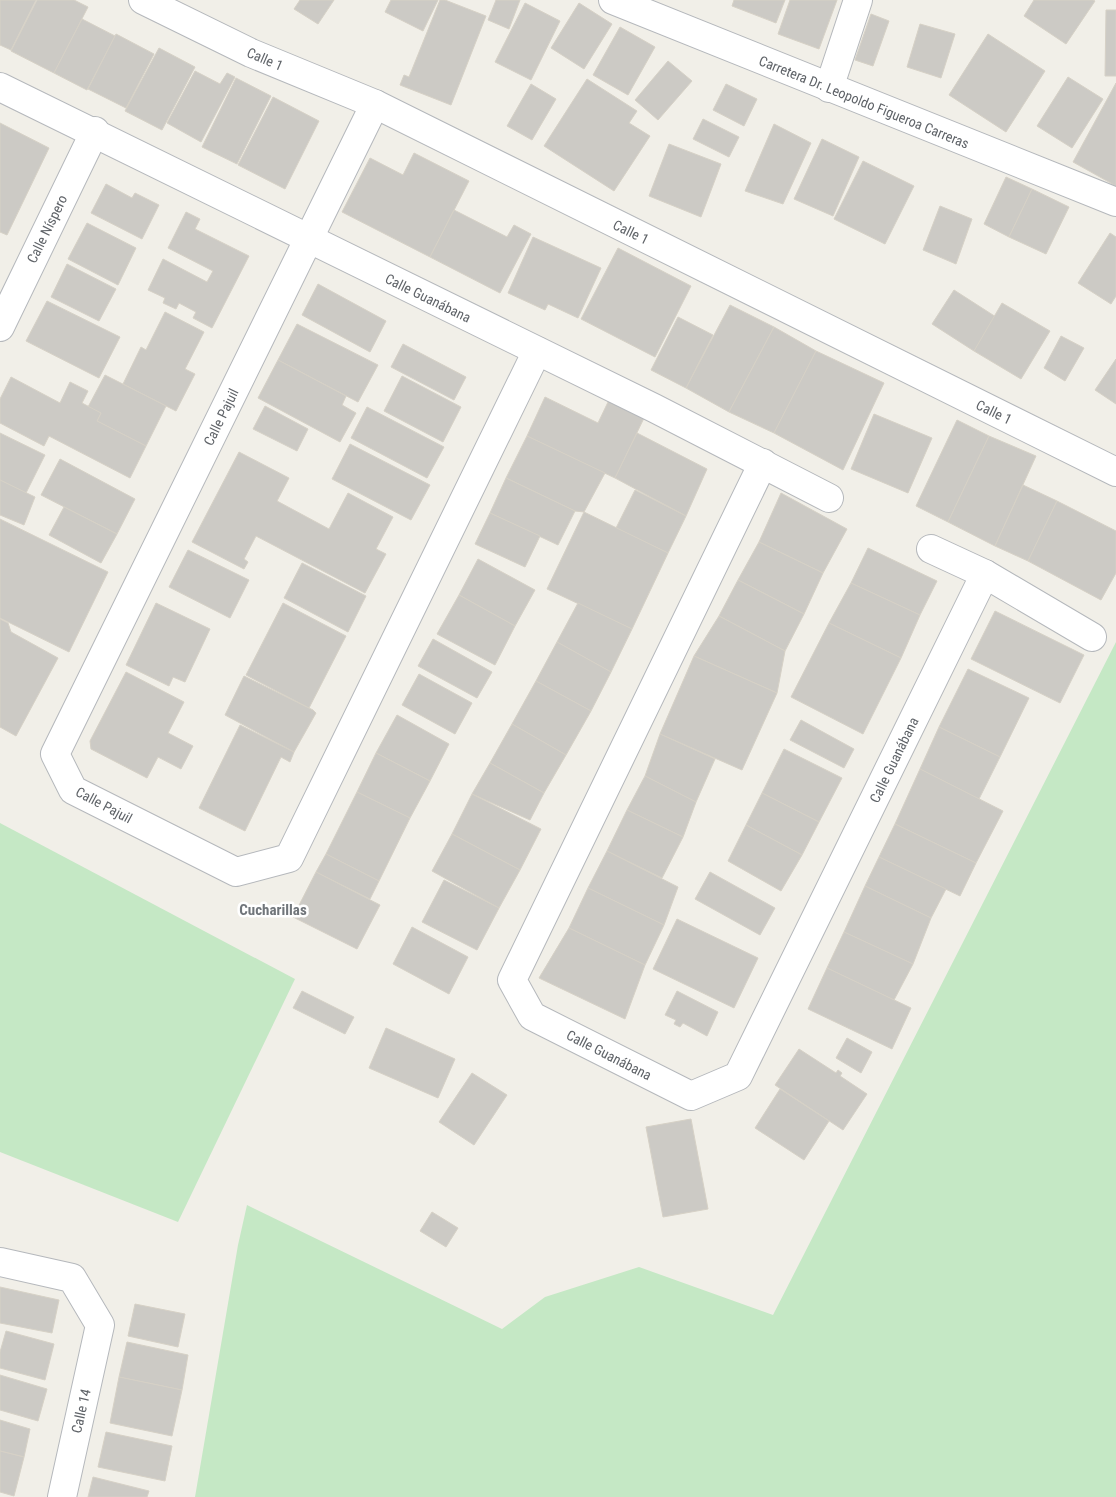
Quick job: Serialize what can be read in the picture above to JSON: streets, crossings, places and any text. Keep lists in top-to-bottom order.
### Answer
{
  "streets": {
    "street": [
      "Calle 1",
      "Carretera Dr. Leopoldo Figueroa Carreras",
      "Calle Níspero",
      "Calle Guanábana",
      "Calle Pajuil",
      "Calle 14"
    ]
  },
  "crossings": [
    ["Calle 1", "Calle Pajuil"],
    ["Calle Níspero", "Calle Guanábana"],
    ["Calle Guanábana", "Calle Pajuil"]
  ],
  "districts": ["Cucharillas"]
}
